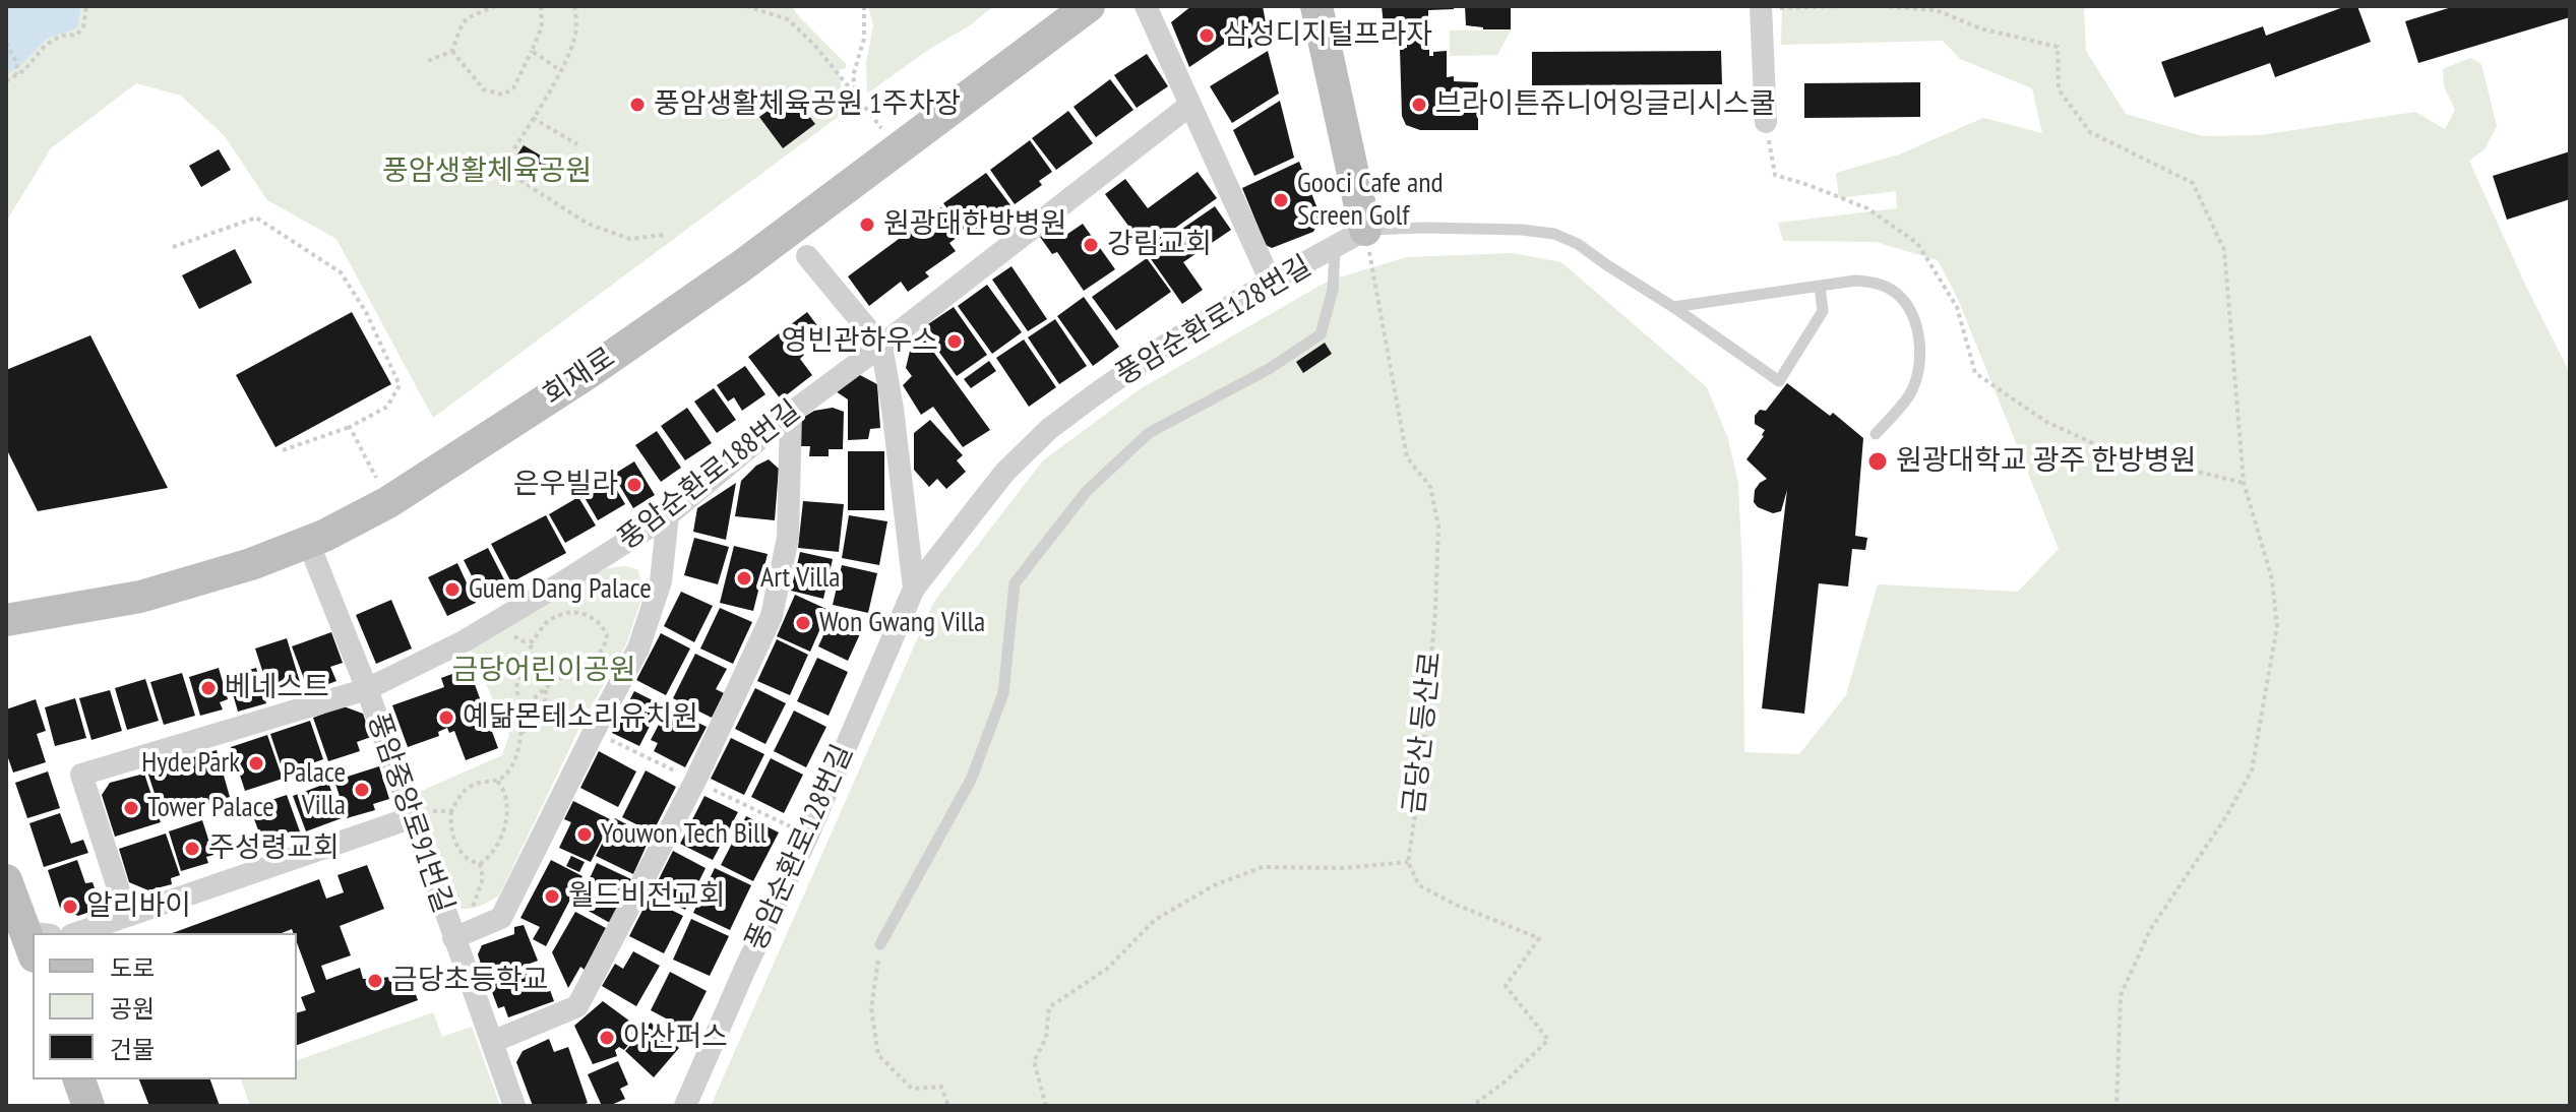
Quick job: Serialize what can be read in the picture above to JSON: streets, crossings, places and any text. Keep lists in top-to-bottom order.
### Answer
{
  "streets": {
    "main road": ["회재로"],
    "street": ["풍암순환로128번길", "풍암순환로188번길", "풍암중앙로91번길"],
    "path": ["금당산 등산로"]
  },
  "crossings": [
    ["풍암순환로128번길", "금당산 등산로"],
    ["회재로", "풍암중앙로91번길"],
    ["풍암순환로188번길", "풍암중앙로91번길"]
  ],
  "parks": ["풍암생활체육공원", "금당어린이공원"],
  "places": [
    "삼성디지털프라자",
    "풍암생활체육공원 1주차장",
    "브라이튼쥬니어잉글리시스쿨",
    "Gooci Cafe and Screen Golf",
    "원광대한방병원",
    "강림교회",
    "영빈관하우스",
    "원광대학교 광주 한방병원",
    "은우빌라",
    "Art Villa",
    "Guem Dang Palace",
    "Won Gwang Villa",
    "베네스트",
    "예닮몬테소리유치원",
    "Hyde Park",
    "Palace Villa",
    "Tower Palace",
    "Youwon Tech Bill",
    "주성령교회",
    "월드비전교회",
    "알리바이",
    "금당초등학교",
    "아산퍼스"
  ],
  "legend": ["도로", "공원", "건물"]
}
